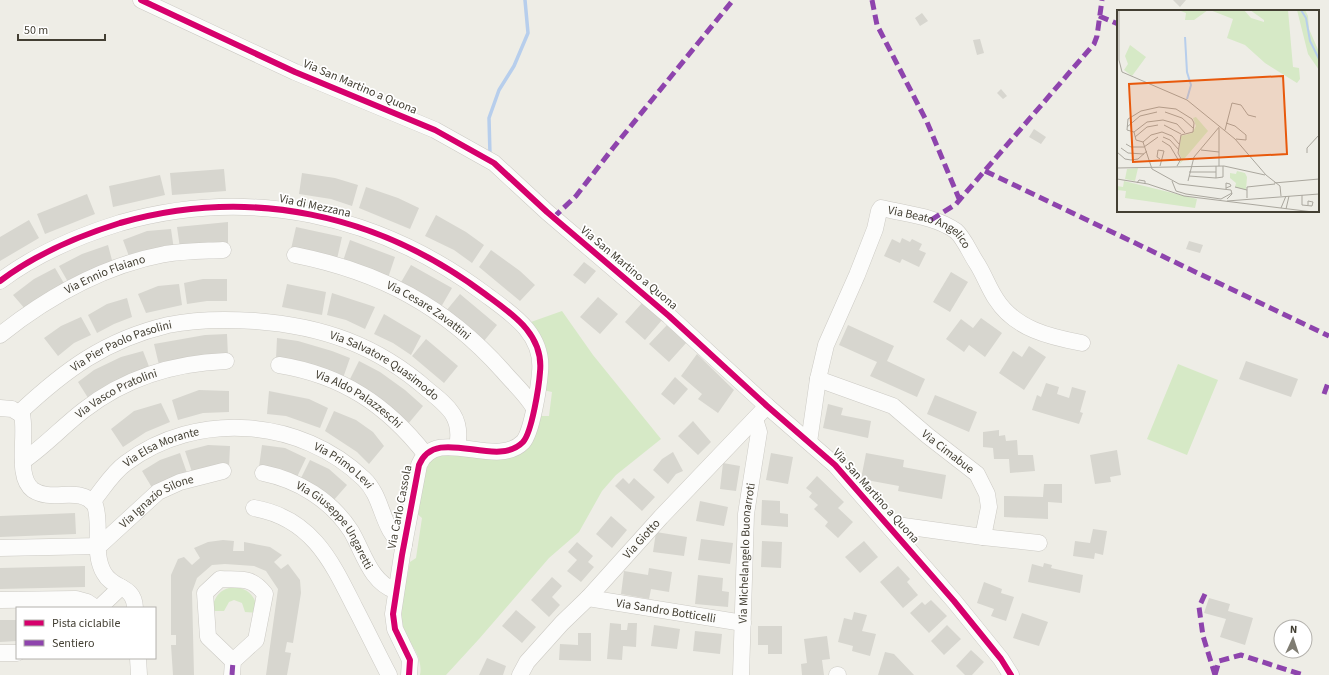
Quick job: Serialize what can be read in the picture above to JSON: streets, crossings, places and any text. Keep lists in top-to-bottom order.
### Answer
{
  "streets": {
    "street": [
      "Via San Martino a Quona",
      "Via di Mezzana",
      "Via Beato Angelico",
      "Via Ennio Flaiano",
      "Via Cesare Zavattini",
      "Via Pier Paolo Pasolini",
      "Via Salvatore Quasimodo",
      "Via Vasco Pratolini",
      "Via Aldo Palazzeschi",
      "Via Elsa Morante",
      "Via Cimabue",
      "Via Primo Levi",
      "Via Ignazio Silone",
      "Via Carlo Cassola",
      "Via Giuseppe Ungaretti",
      "Via Giotto",
      "Via Michelangelo Buonarroti",
      "Via Sandro Botticelli"
    ]
  },
  "crossings": [
    ["Via San Martino a Quona", "Via Beato Angelico"],
    ["Via San Martino a Quona", "Via Giotto"],
    ["Via San Martino a Quona", "Via Michelangelo Buonarroti"],
    ["Via di Mezzana", "Via Cesare Zavattini"],
    ["Via di Mezzana", "Via Carlo Cassola"],
    ["Via Beato Angelico", "Via Cimabue"],
    ["Via Cesare Zavattini", "Via Carlo Cassola"],
    ["Via Pier Paolo Pasolini", "Via Salvatore Quasimodo"],
    ["Via Salvatore Quasimodo", "Via Carlo Cassola"],
    ["Via Aldo Palazzeschi", "Via Carlo Cassola"],
    ["Via Elsa Morante", "Via Primo Levi"],
    ["Via Primo Levi", "Via Carlo Cassola"],
    ["Via Carlo Cassola", "Via Giuseppe Ungaretti"],
    ["Via Giotto", "Via Michelangelo Buonarroti"],
    ["Via Giotto", "Via Sandro Botticelli"],
    ["Via Michelangelo Buonarroti", "Via Sandro Botticelli"]
  ],
  "legend": ["Pista ciclabile", "Sentiero"],
  "scale_bar": "50 m",
  "north": "top"
}
